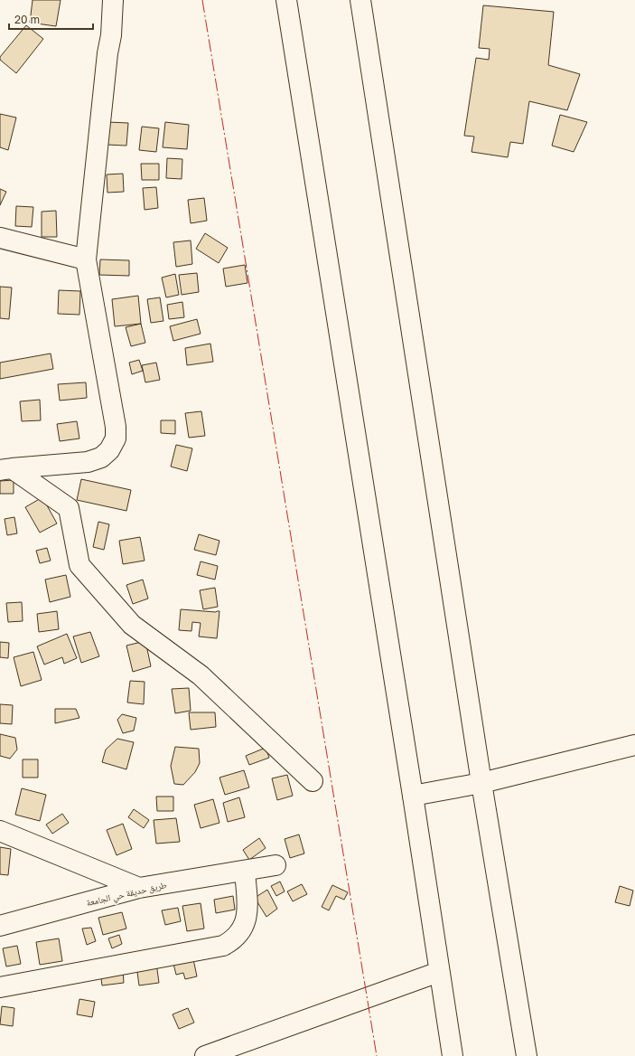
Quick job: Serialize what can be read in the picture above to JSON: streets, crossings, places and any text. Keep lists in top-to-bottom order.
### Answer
{
  "streets": {
    "street": ["طريق حديقة حي الجامعة"]
  },
  "scale_bar": "20 m"
}
